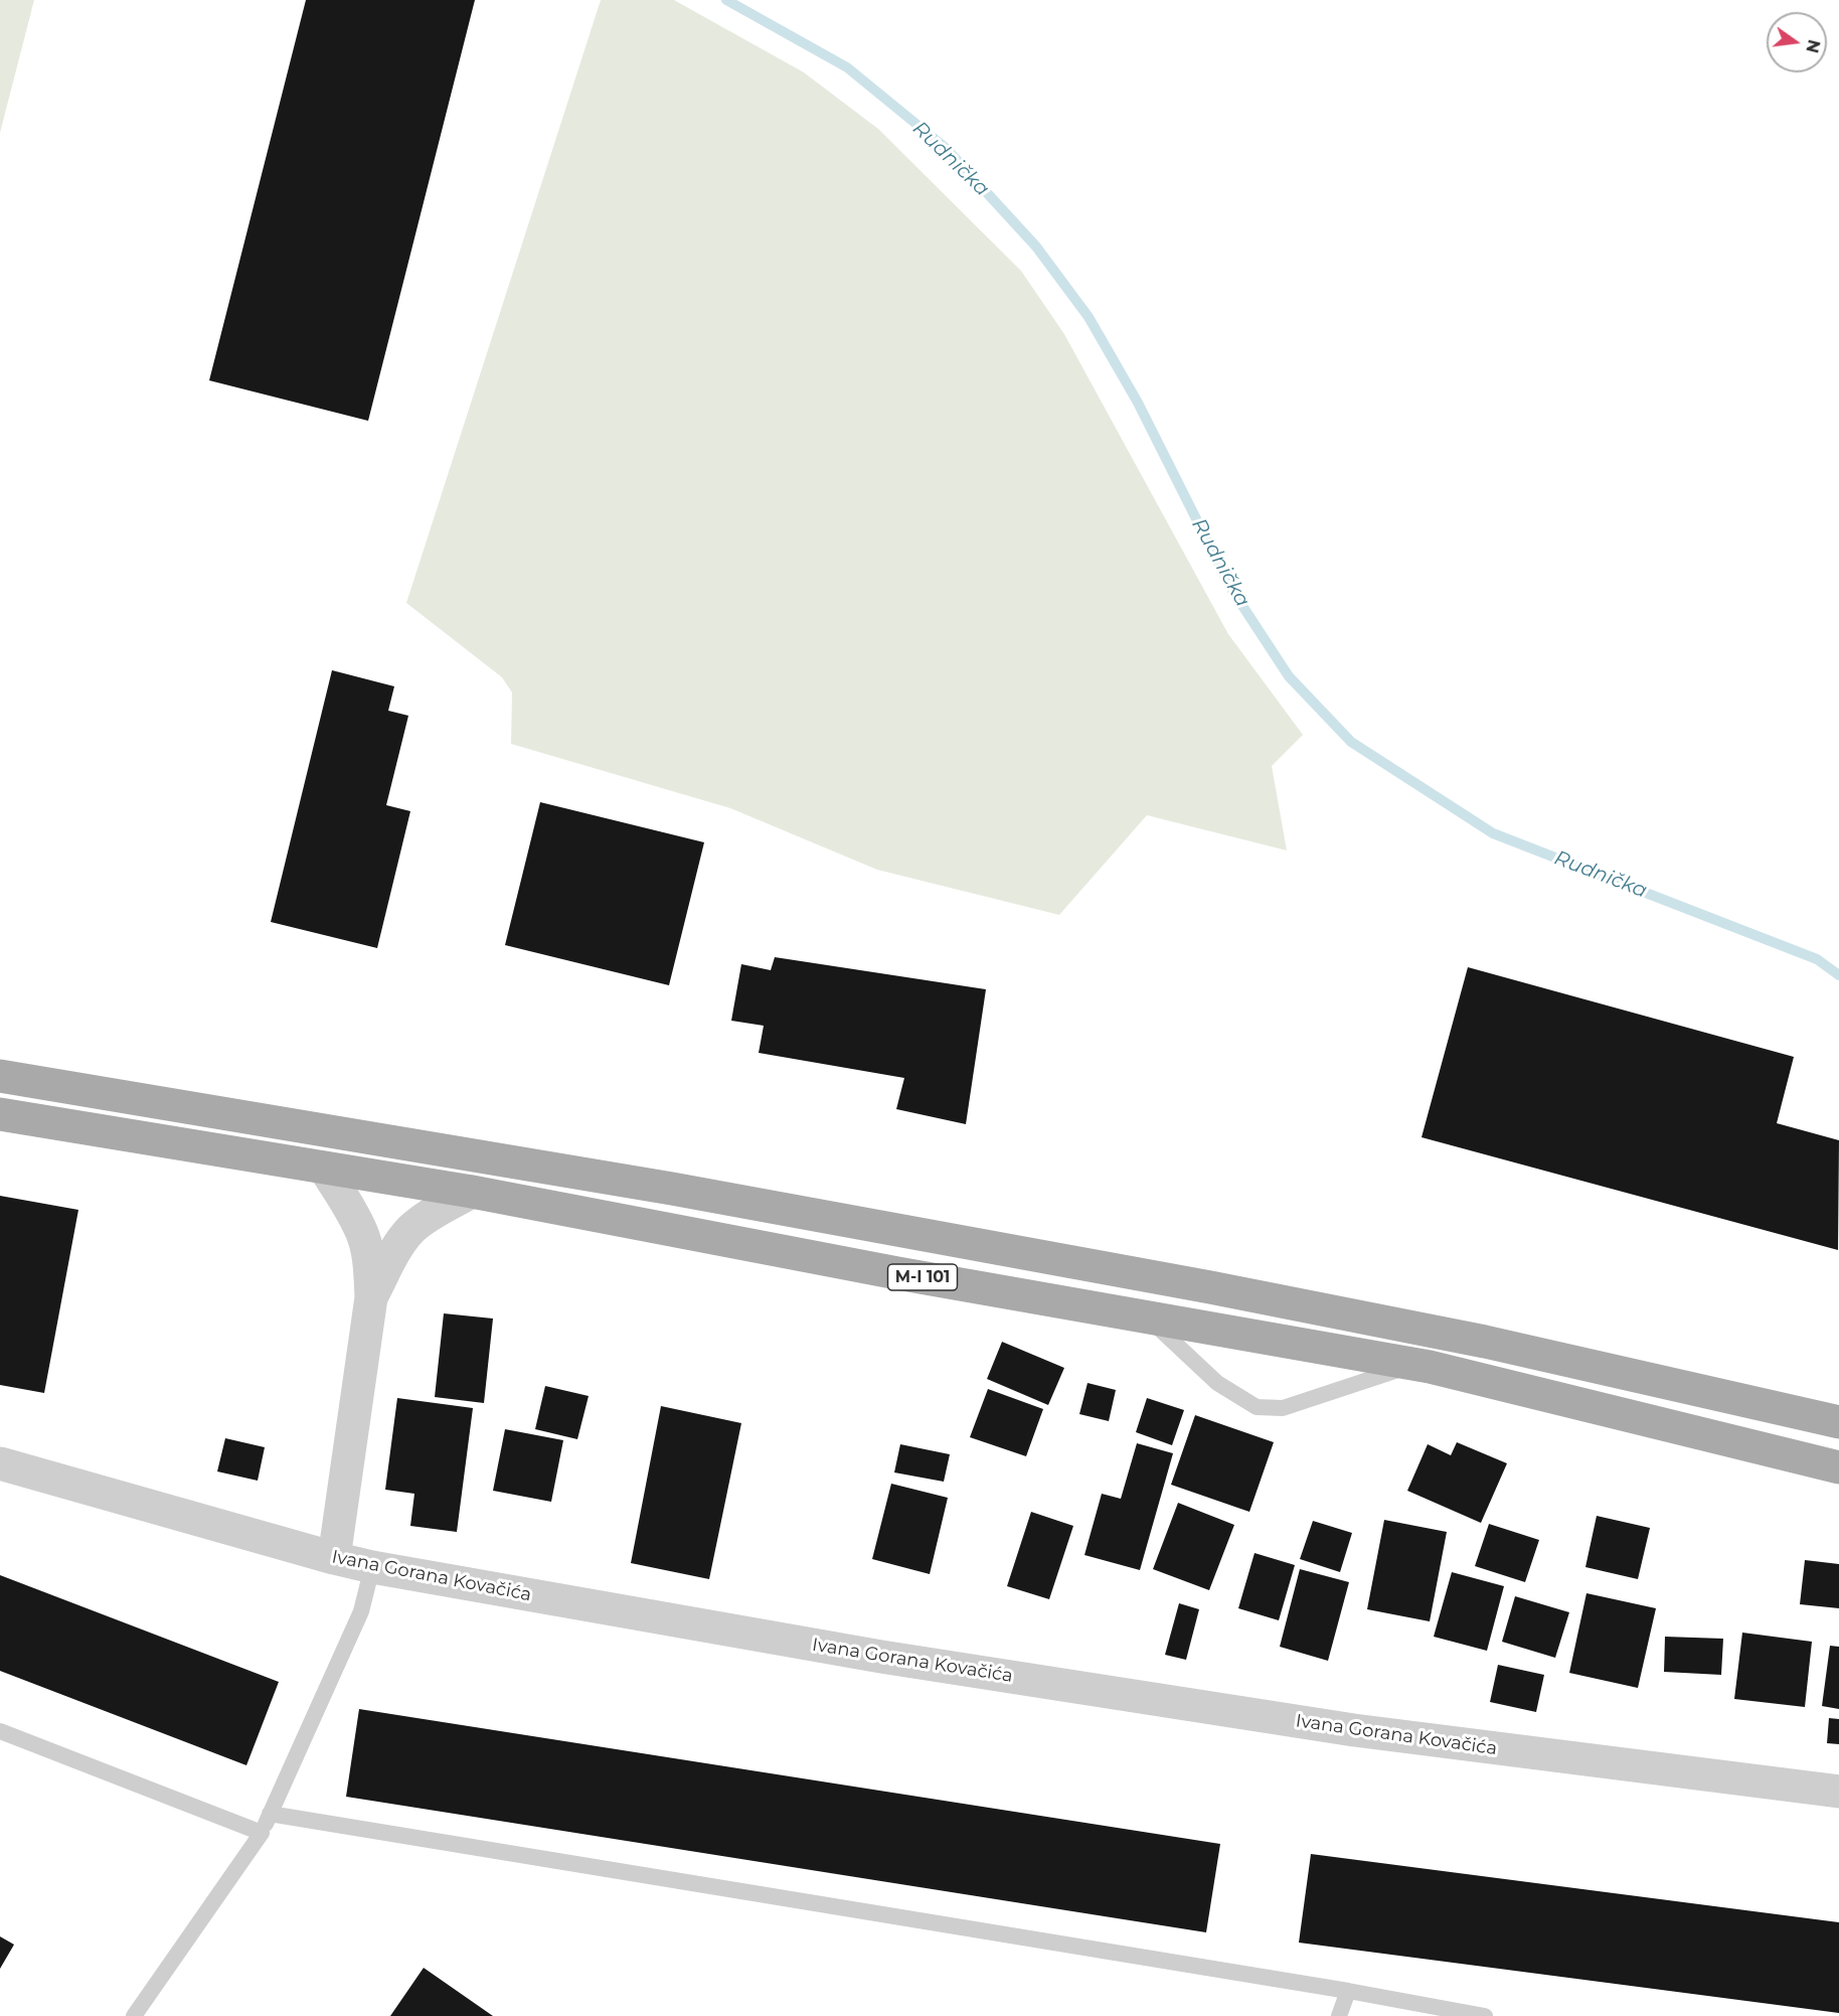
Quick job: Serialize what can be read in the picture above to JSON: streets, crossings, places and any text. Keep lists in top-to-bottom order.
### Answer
{
  "streets": {
    "main road": ["M-I 101"],
    "street": ["Ivana Gorana Kovačića"]
  },
  "water": ["Rudnička"],
  "north": "right"
}
